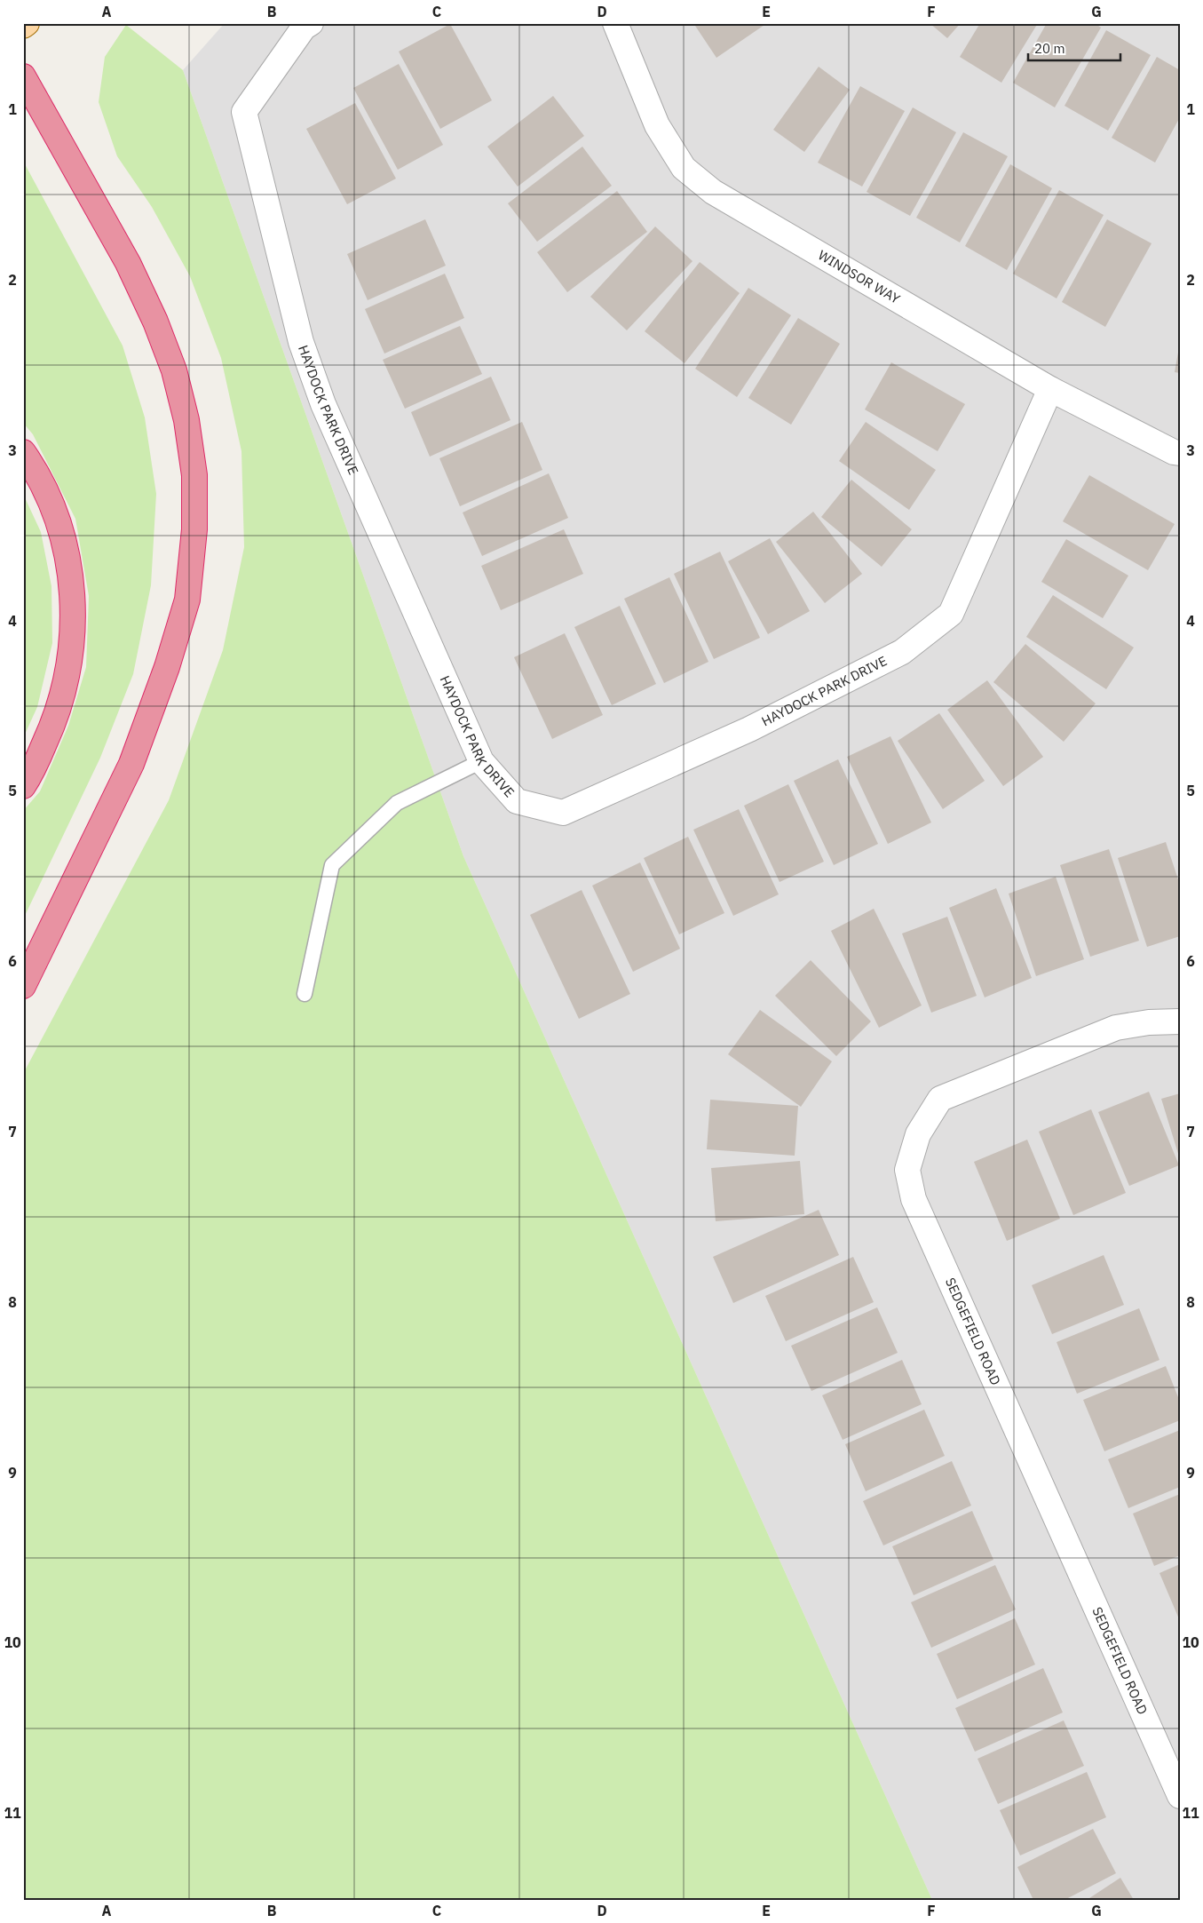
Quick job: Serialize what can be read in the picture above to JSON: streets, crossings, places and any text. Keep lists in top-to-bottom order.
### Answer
{
  "streets": {
    "street": ["WINDSOR WAY", "HAYDOCK PARK DRIVE", "SEDGEFIELD ROAD"]
  },
  "crossings": [
    ["WINDSOR WAY", "HAYDOCK PARK DRIVE"]
  ],
  "scale_bar": "20 m",
  "grid": {
    "columns": [
      "A",
      "B",
      "C",
      "D",
      "E",
      "F",
      "G"
    ],
    "rows": [
      "1",
      "2",
      "3",
      "4",
      "5",
      "6",
      "7",
      "8",
      "9",
      "10",
      "11"
    ]
  }
}
